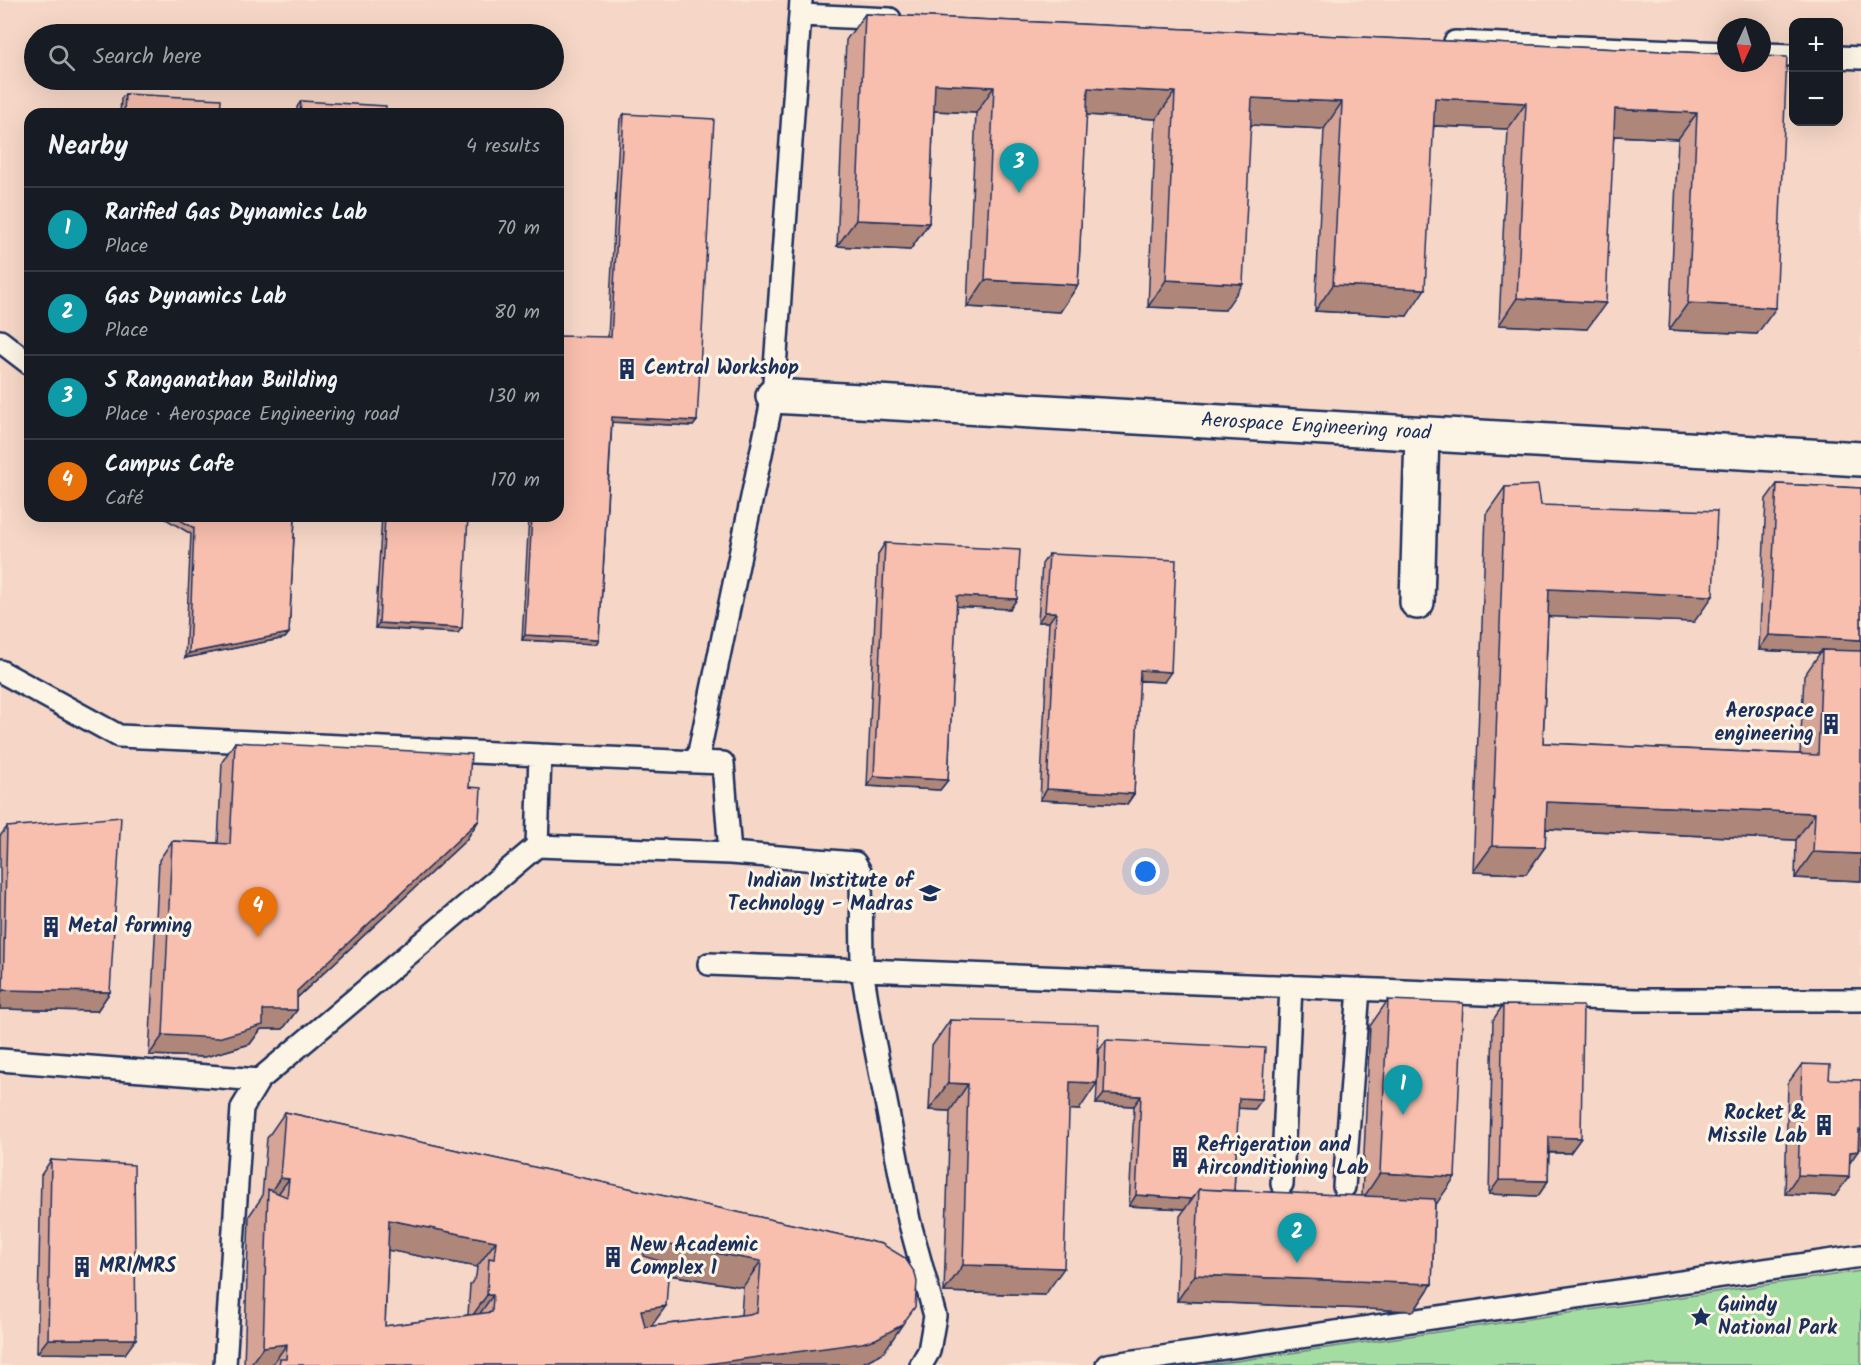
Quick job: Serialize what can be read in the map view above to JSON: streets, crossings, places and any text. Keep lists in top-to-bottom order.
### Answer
{
  "streets": {
    "street": ["Aerospace Engineering road"]
  },
  "places": {
    "building": [
      "Central Workshop",
      "Aerospace engineering",
      "Metal forming",
      "Rocket & Missile Lab",
      "Refrigeration and Airconditioning Lab",
      "New Academic Complex 1",
      "MRI/MRS"
    ],
    "school or university": ["Indian Institute of Technology - Madras"],
    "place": ["Guindy National Park"]
  },
  "north": "bottom",
  "page": {
    "map_buttons": ["+", "−"],
    "search": "Search here",
    "heading": ["Nearby", "4 results"],
    "pins": [
      "3",
      "4",
      "1",
      "2"
    ],
    "list": [
      {
        "mark": "1",
        "name": "Rarified Gas Dynamics Lab",
        "note": "Place",
        "value": "70 m"
      },
      {
        "mark": "2",
        "name": "Gas Dynamics Lab",
        "note": "Place",
        "value": "80 m"
      },
      {
        "mark": "3",
        "name": "S Ranganathan Building",
        "note": "Place · Aerospace Engineering road",
        "value": "130 m"
      },
      {
        "mark": "4",
        "name": "Campus Cafe",
        "note": "Café",
        "value": "170 m"
      }
    ]
  }
}
